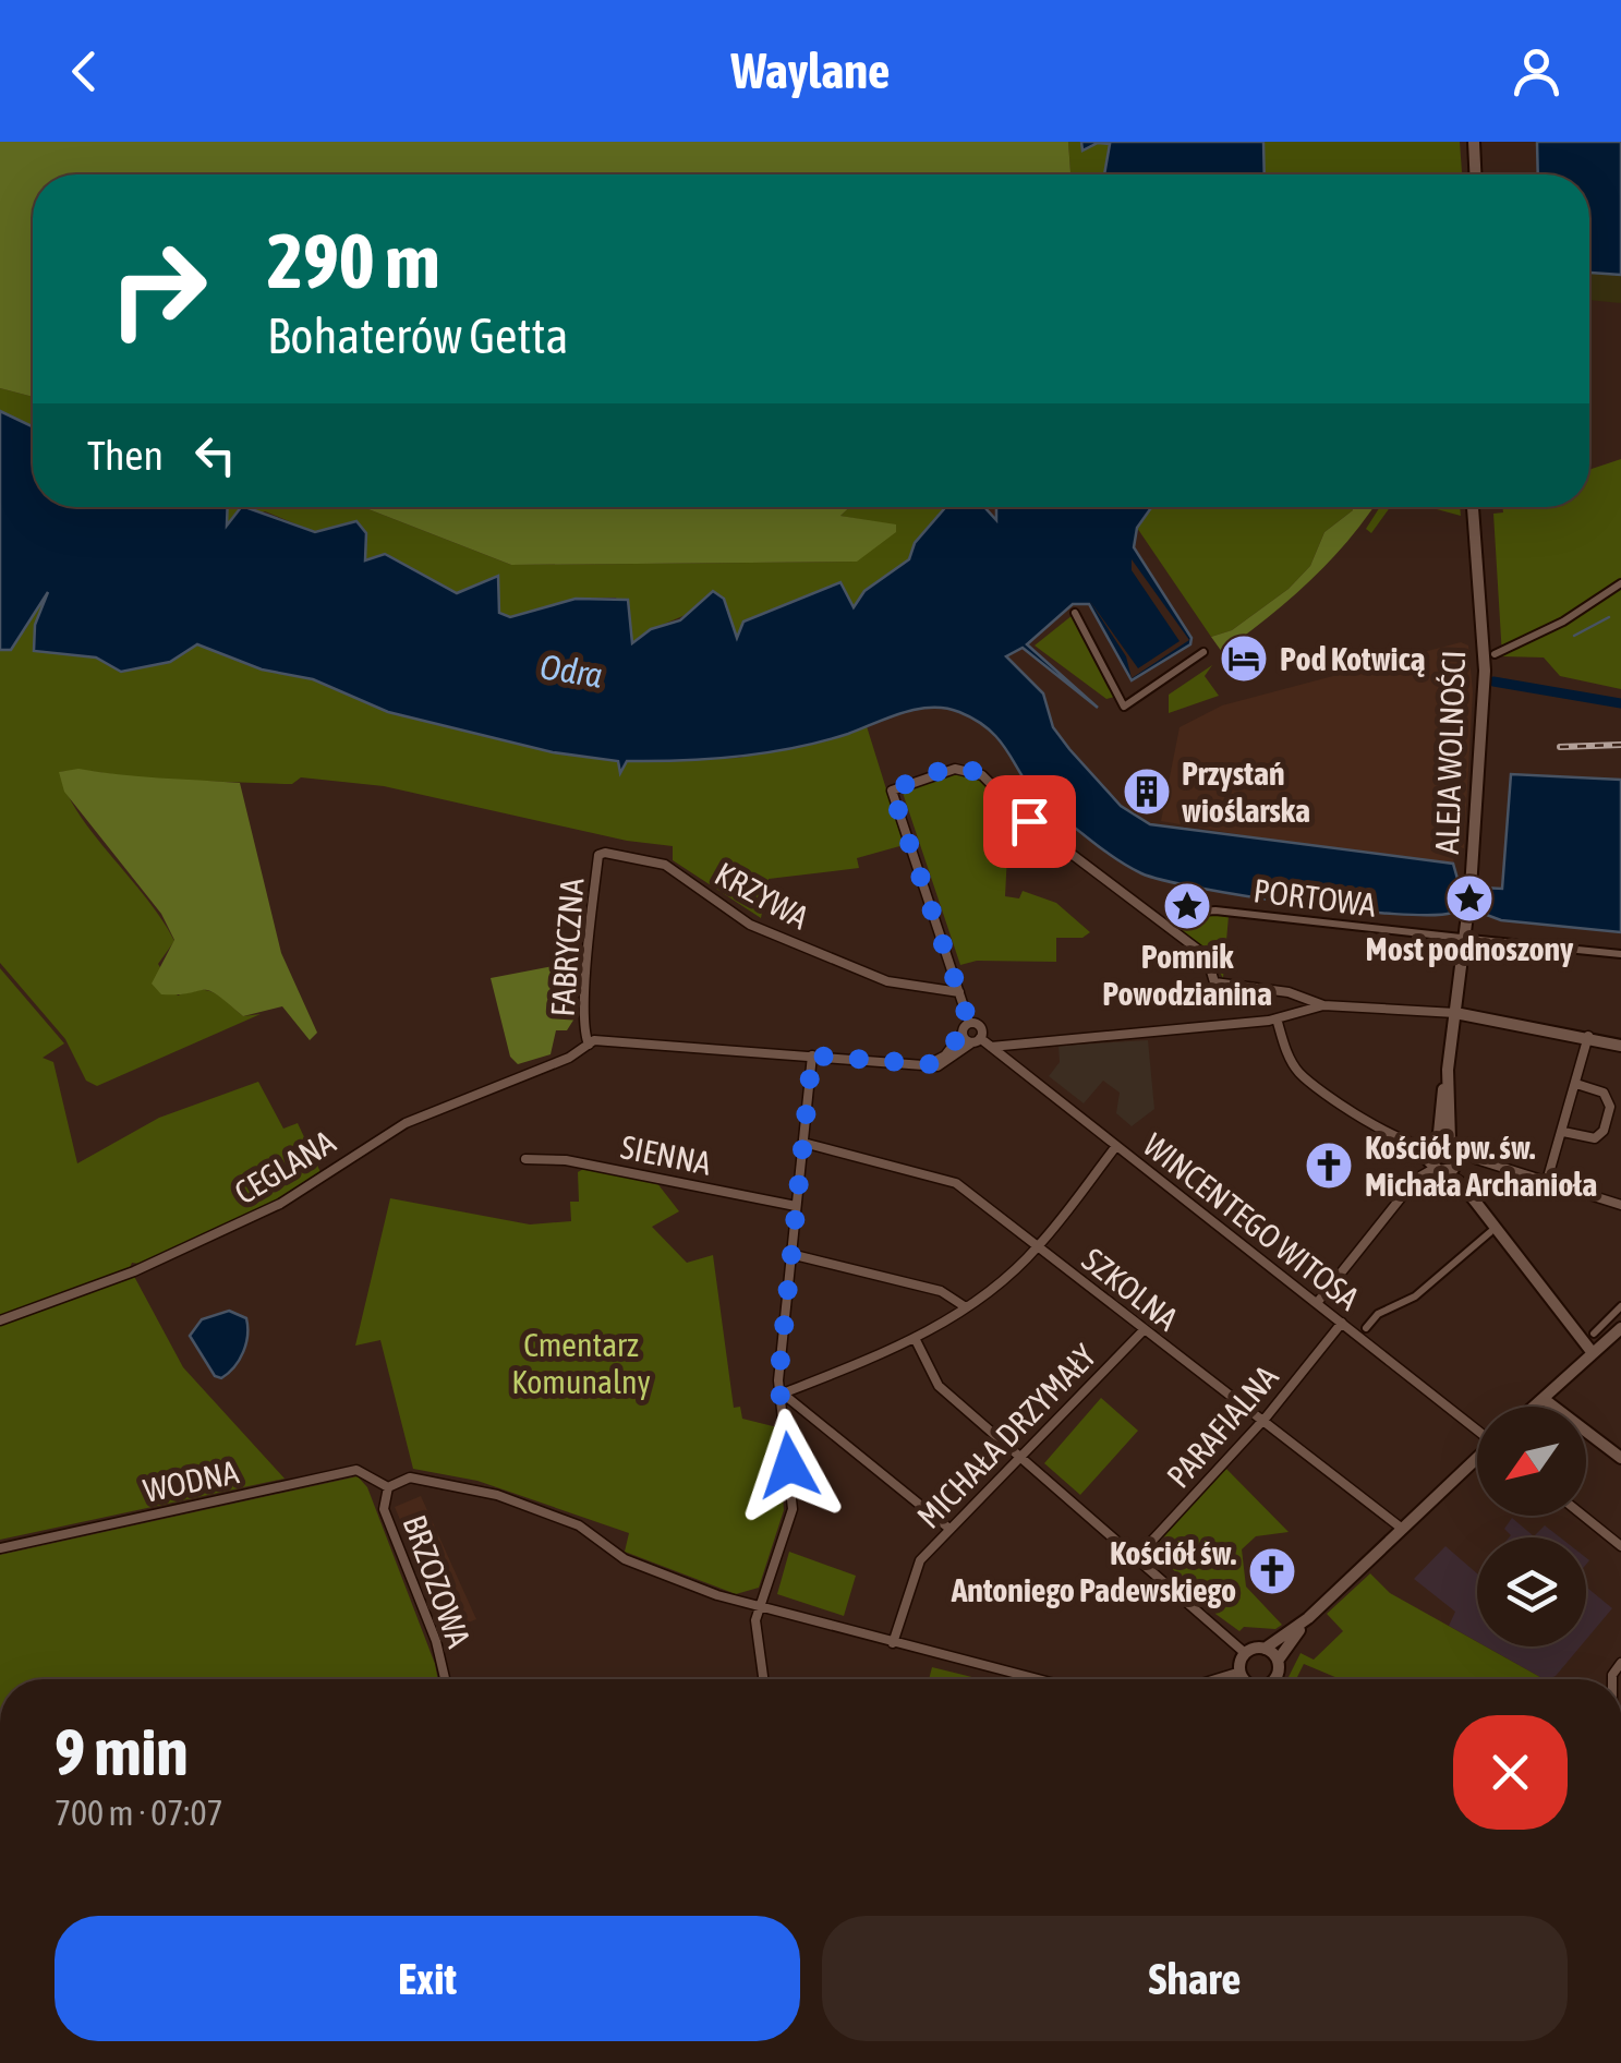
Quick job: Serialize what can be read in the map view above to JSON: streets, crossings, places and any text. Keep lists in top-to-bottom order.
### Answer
{
  "streets": {
    "street": [
      "ALEJA WOLNOŚCI",
      "KRZYWA",
      "PORTOWA",
      "FABRYCZNA",
      "SIENNA",
      "CEGLANA",
      "WINCENTEGO WITOSA",
      "SZKOLNA",
      "PARAFIALNA",
      "MICHAŁA DRZYMAŁY",
      "WODNA",
      "BRZOZOWA"
    ]
  },
  "crossings": [
    ["KRZYWA", "FABRYCZNA"],
    ["FABRYCZNA", "CEGLANA"],
    ["WINCENTEGO WITOSA", "PARAFIALNA"],
    ["SZKOLNA", "PARAFIALNA"],
    ["SZKOLNA", "MICHAŁA DRZYMAŁY"],
    ["MICHAŁA DRZYMAŁY", "WODNA"],
    ["WODNA", "BRZOZOWA"]
  ],
  "water": ["Odra"],
  "parks": ["Cmentarz Komunalny"],
  "places": {
    "hotel": ["Pod Kotwicą"],
    "building": ["Przystań wioślarska"],
    "place": ["Most podnoszony", "Pomnik Powodzianina"],
    "church": ["Kościół pw. św. Michała Archanioła", "Kościół św. Antoniego Padewskiego"]
  },
  "north": "bottom left",
  "page": {
    "header": "Waylane",
    "turn": ["290 m", "Bohaterów Getta"],
    "then": "Then",
    "heading": ["9 min", "700 m · 07:07"],
    "buttons": ["Exit", "Share"]
  }
}
